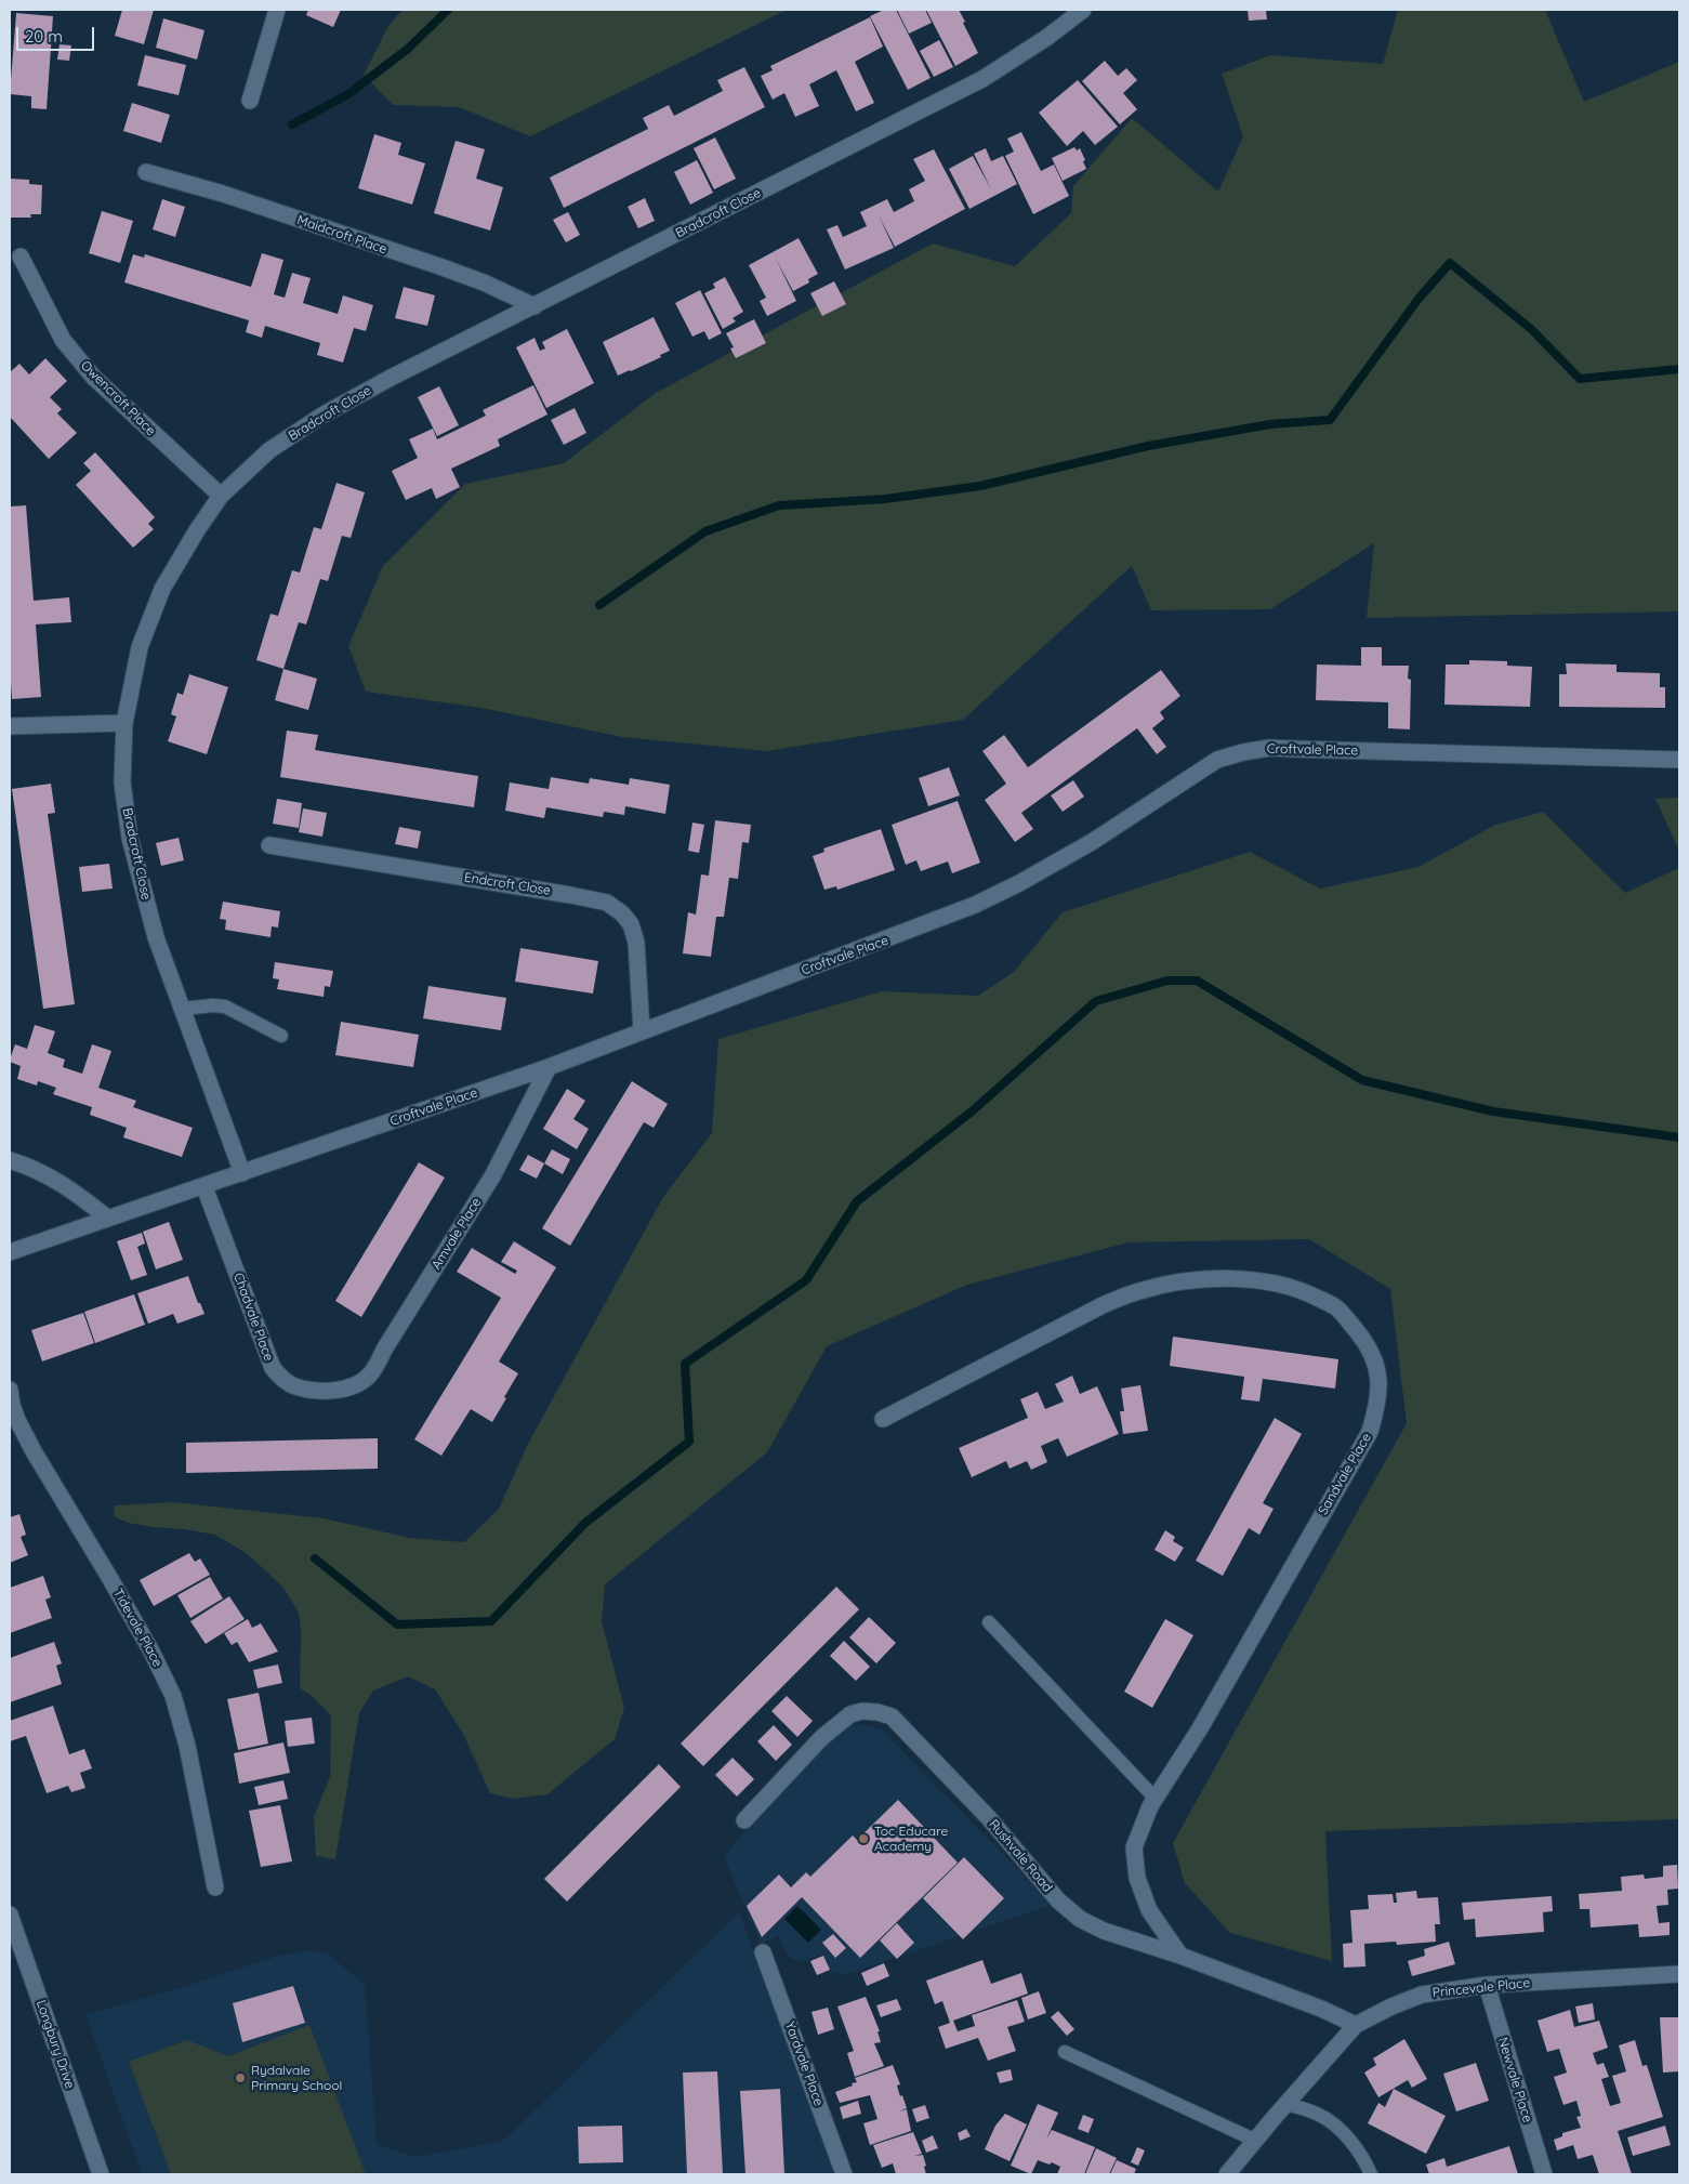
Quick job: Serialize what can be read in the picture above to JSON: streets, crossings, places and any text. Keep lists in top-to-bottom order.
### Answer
{
  "streets": {
    "street": [
      "Bradcroft Close",
      "Maidcroft Place",
      "Owencroft Place",
      "Croftvale Place",
      "Endcroft Close",
      "Amvale Place",
      "Chadvale Place",
      "Sandvale Place",
      "Tidevale Place",
      "Rushvale Road",
      "Princevale Place",
      "Longbury Drive",
      "Yardvale Place",
      "Newvale Place"
    ]
  },
  "crossings": [
    ["Bradcroft Close", "Maidcroft Place"],
    ["Bradcroft Close", "Owencroft Place"],
    ["Bradcroft Close", "Croftvale Place"],
    ["Croftvale Place", "Endcroft Close"],
    ["Croftvale Place", "Amvale Place"],
    ["Croftvale Place", "Chadvale Place"],
    ["Amvale Place", "Chadvale Place"],
    ["Sandvale Place", "Rushvale Road"],
    ["Rushvale Road", "Princevale Place"],
    ["Princevale Place", "Newvale Place"]
  ],
  "places": ["Toc Educare Academy", "Rydalvale Primary School"],
  "scale_bar": "20 m"
}
